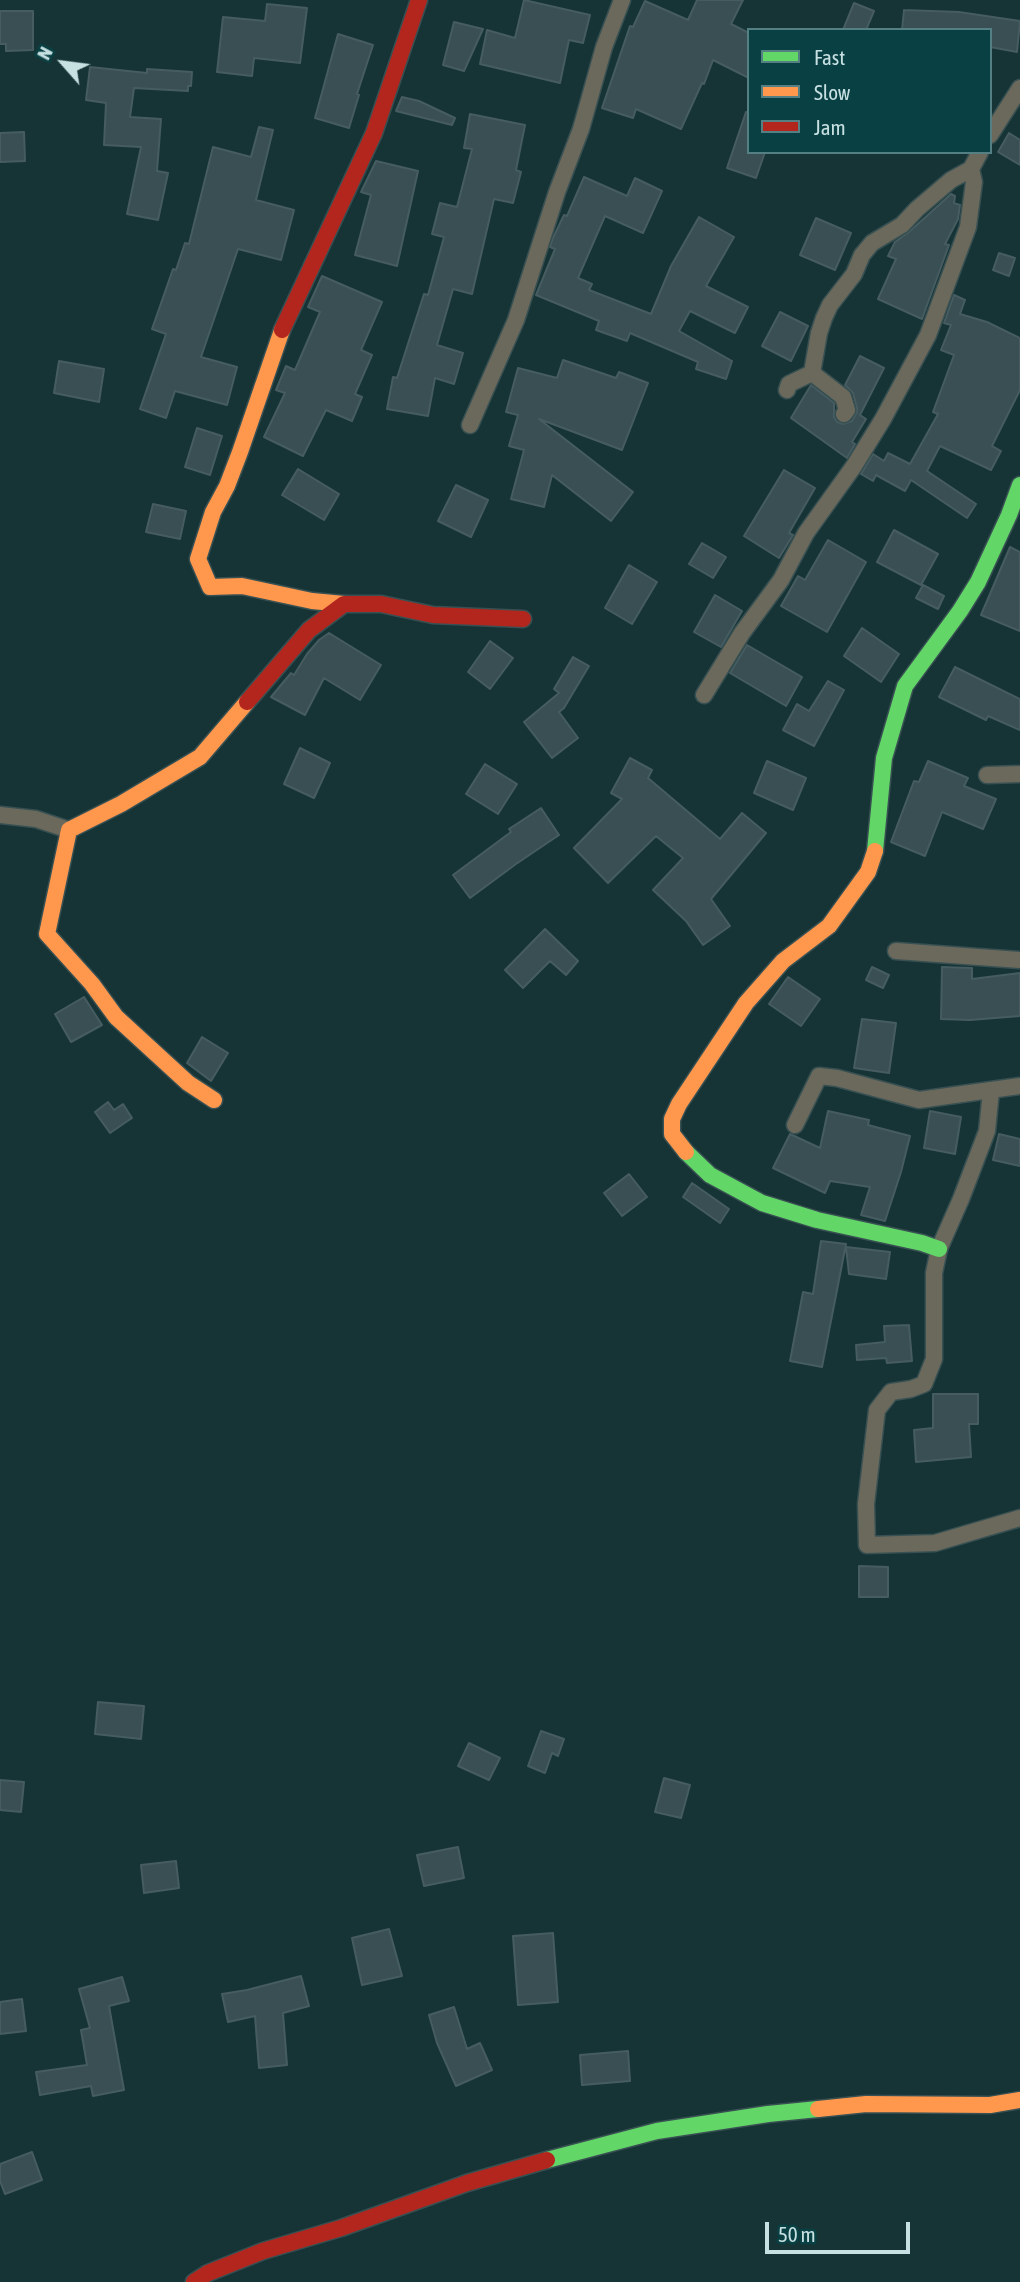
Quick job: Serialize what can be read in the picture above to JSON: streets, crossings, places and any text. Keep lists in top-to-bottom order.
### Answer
{
  "legend": ["Fast", "Slow", "Jam"],
  "scale_bar": "50 m",
  "north": "top left"
}
